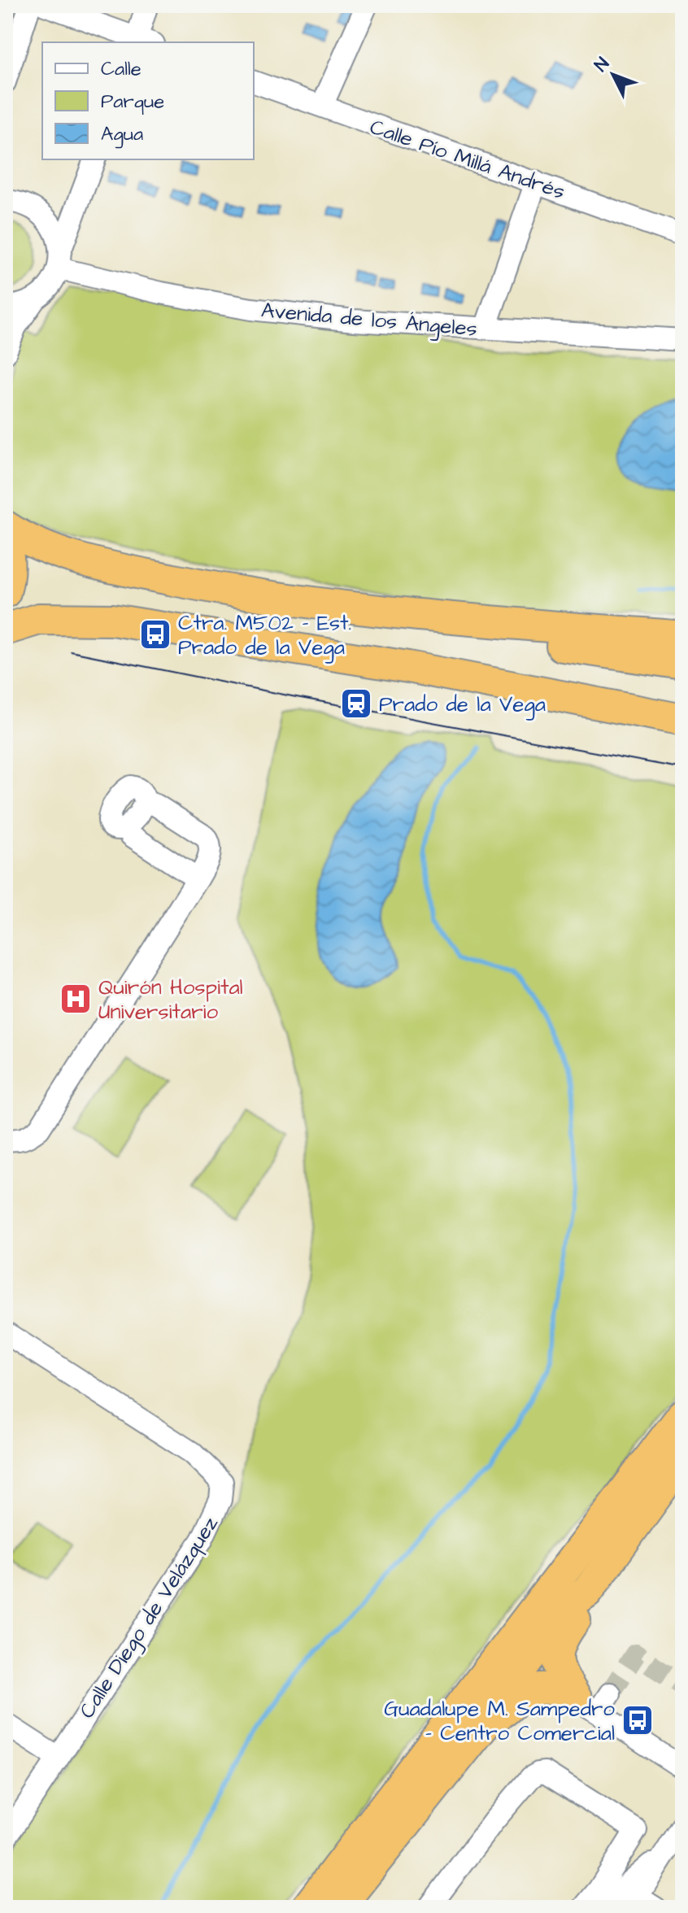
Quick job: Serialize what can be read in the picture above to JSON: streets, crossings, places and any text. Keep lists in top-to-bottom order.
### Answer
{
  "streets": {
    "street": ["Calle Pío Millá Andrés", "Avenida de los Ángeles", "Calle Diego de Velázquez"]
  },
  "places": {
    "bus stop": ["Ctra. M502 - Est. Prado de la Vega", "Guadalupe M. Sampedro - Centro Comercial"],
    "station": ["Prado de la Vega"],
    "hospital": ["Quirón Hospital Universitario"]
  },
  "legend": ["Calle", "Parque", "Agua"],
  "north": "top left"
}
